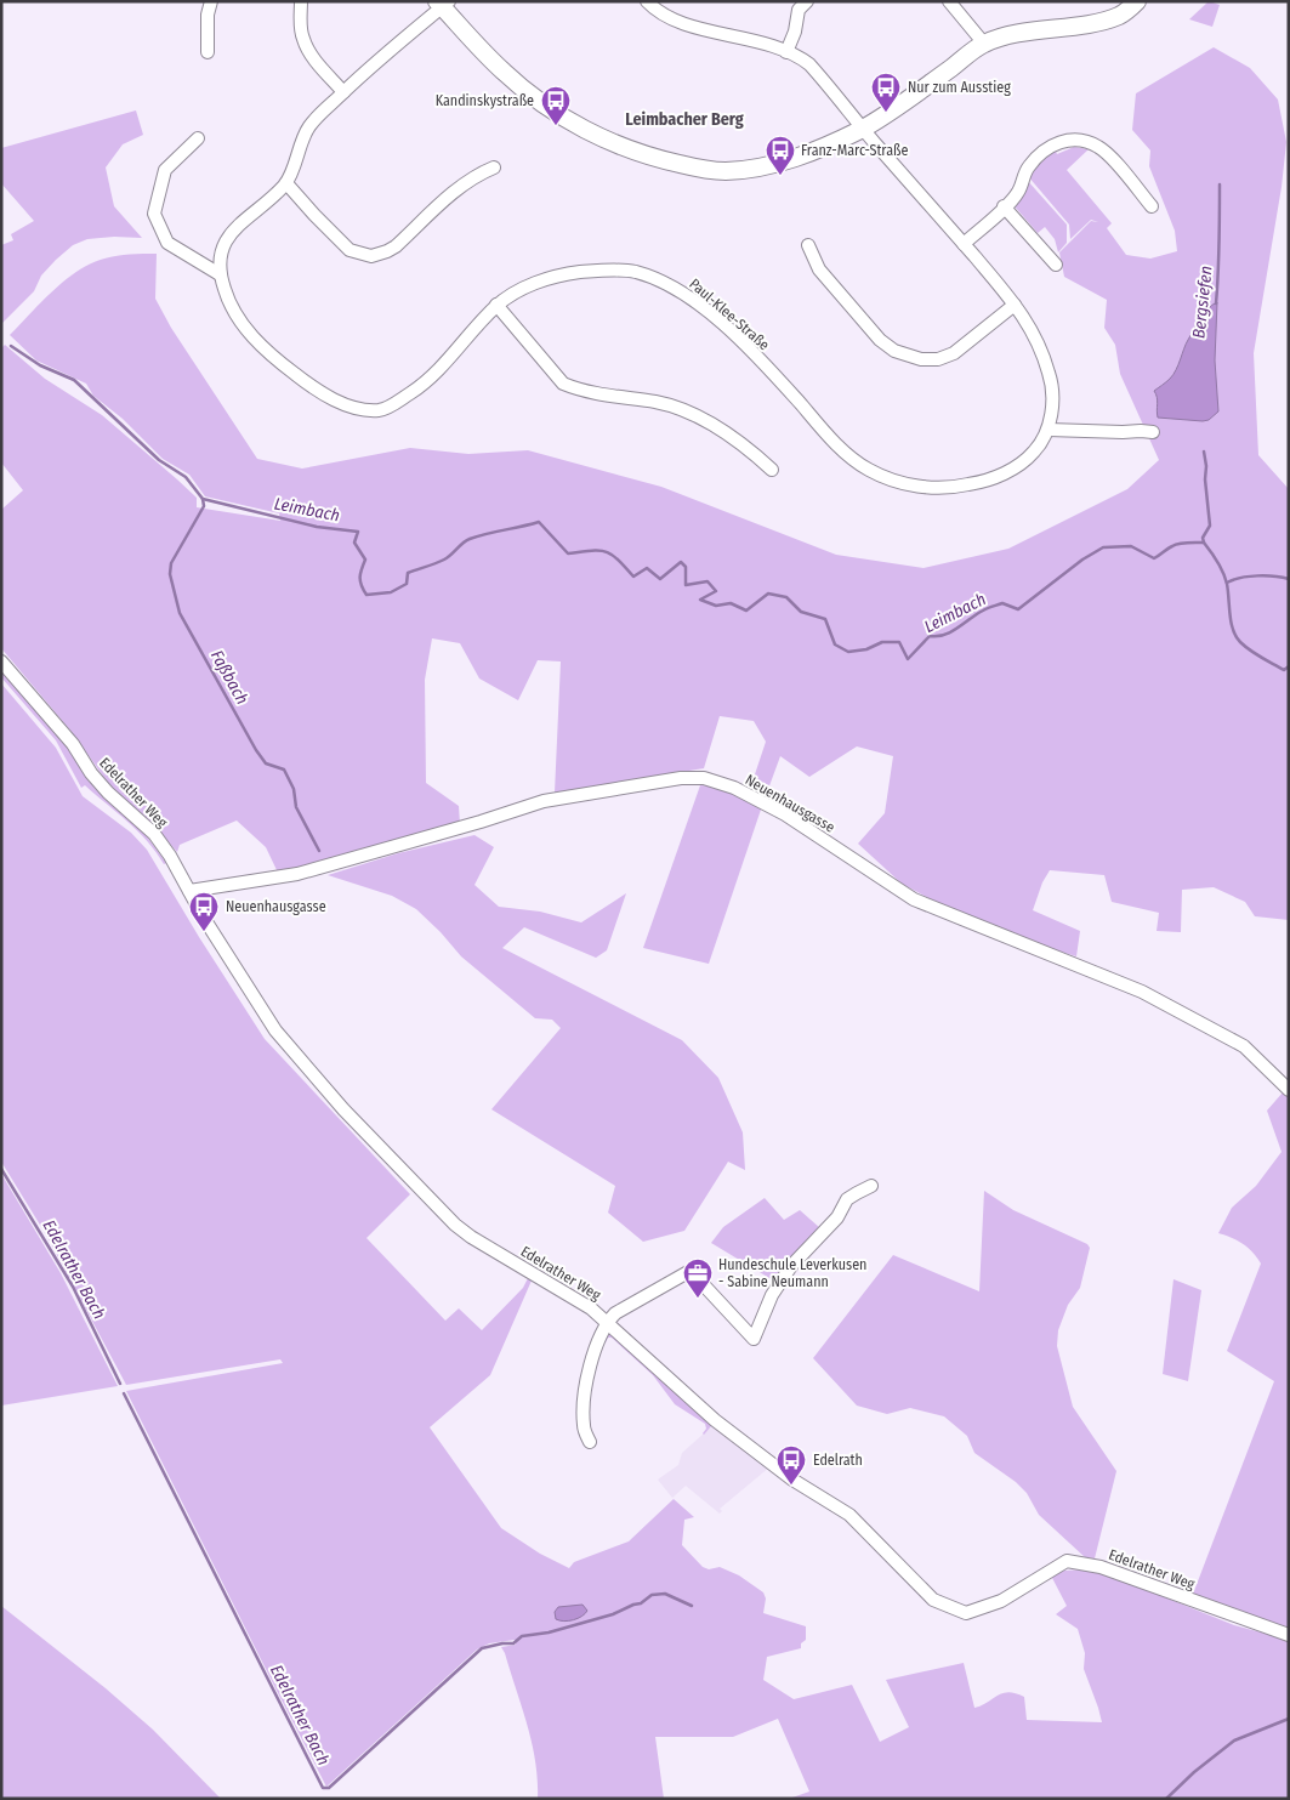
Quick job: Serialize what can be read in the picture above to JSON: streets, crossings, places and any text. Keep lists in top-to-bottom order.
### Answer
{
  "streets": {
    "street": ["Paul-Klee-Straße", "Edelrather Weg", "Neuenhausgasse"]
  },
  "crossings": [
    ["Edelrather Weg", "Neuenhausgasse"]
  ],
  "districts": ["Leimbacher Berg"],
  "water": [
    "Bergsiefen",
    "Leimbach",
    "Faßbach",
    "Edelrather Bach"
  ],
  "places": {
    "bus stop": [
      "Nur zum Ausstieg",
      "Kandinskystraße",
      "Franz-Marc-Straße",
      "Neuenhausgasse",
      "Edelrath"
    ],
    "office": ["Hundeschule Leverkusen - Sabine Neumann"]
  }
}
